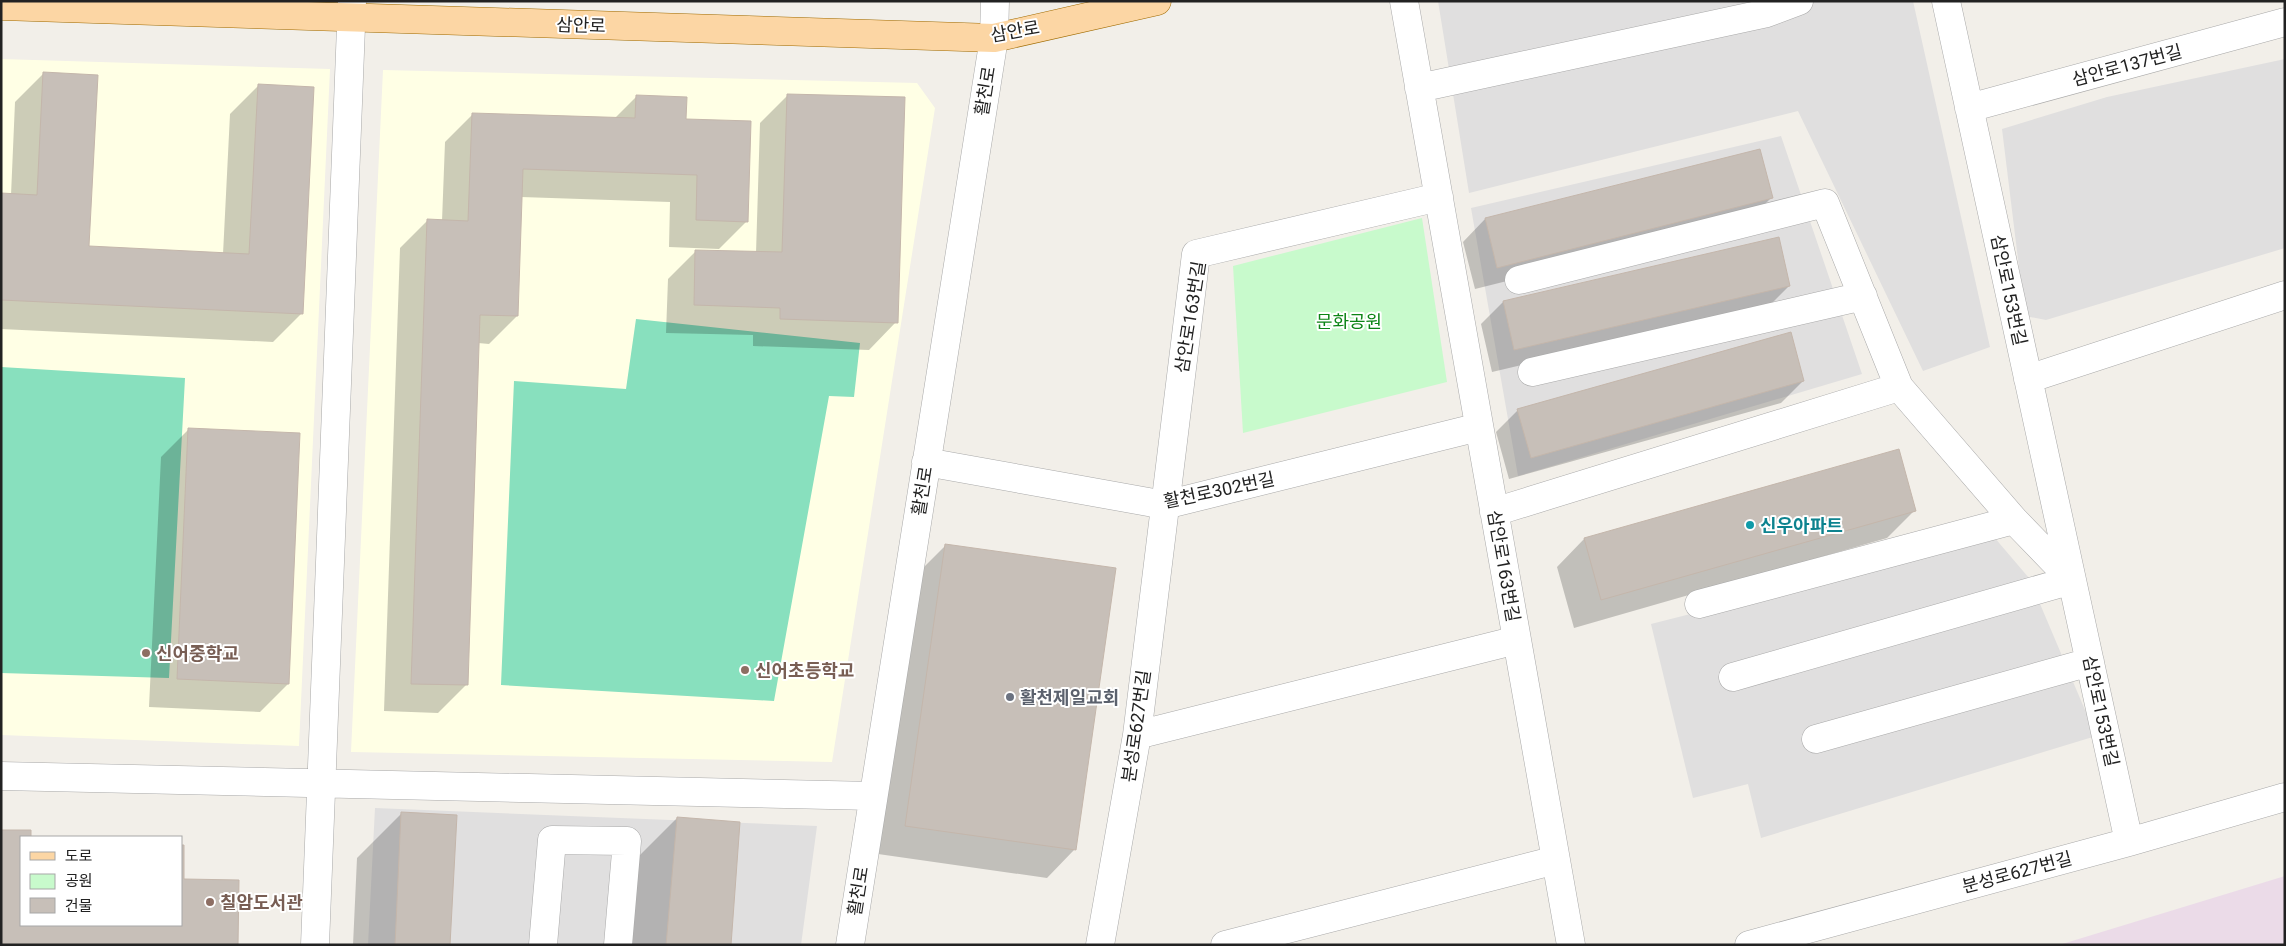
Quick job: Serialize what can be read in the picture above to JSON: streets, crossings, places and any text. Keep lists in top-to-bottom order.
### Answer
{
  "streets": {
    "main road": ["삼안로"],
    "street": [
      "삼안로137번길",
      "활천로",
      "삼안로153번길",
      "삼안로163번길",
      "활천로302번길",
      "분성로627번길"
    ]
  },
  "crossings": [
    ["삼안로", "활천로"],
    ["삼안로137번길", "삼안로153번길"],
    ["활천로", "활천로302번길"],
    ["삼안로153번길", "분성로627번길"],
    ["삼안로163번길", "활천로302번길"],
    ["삼안로163번길", "분성로627번길"],
    ["활천로302번길", "분성로627번길"]
  ],
  "parks": ["문화공원"],
  "places": [
    "신우아파트",
    "신어중학교",
    "신어초등학교",
    "활천제일교회",
    "칠암도서관"
  ],
  "legend": ["도로", "공원", "건물"]
}
